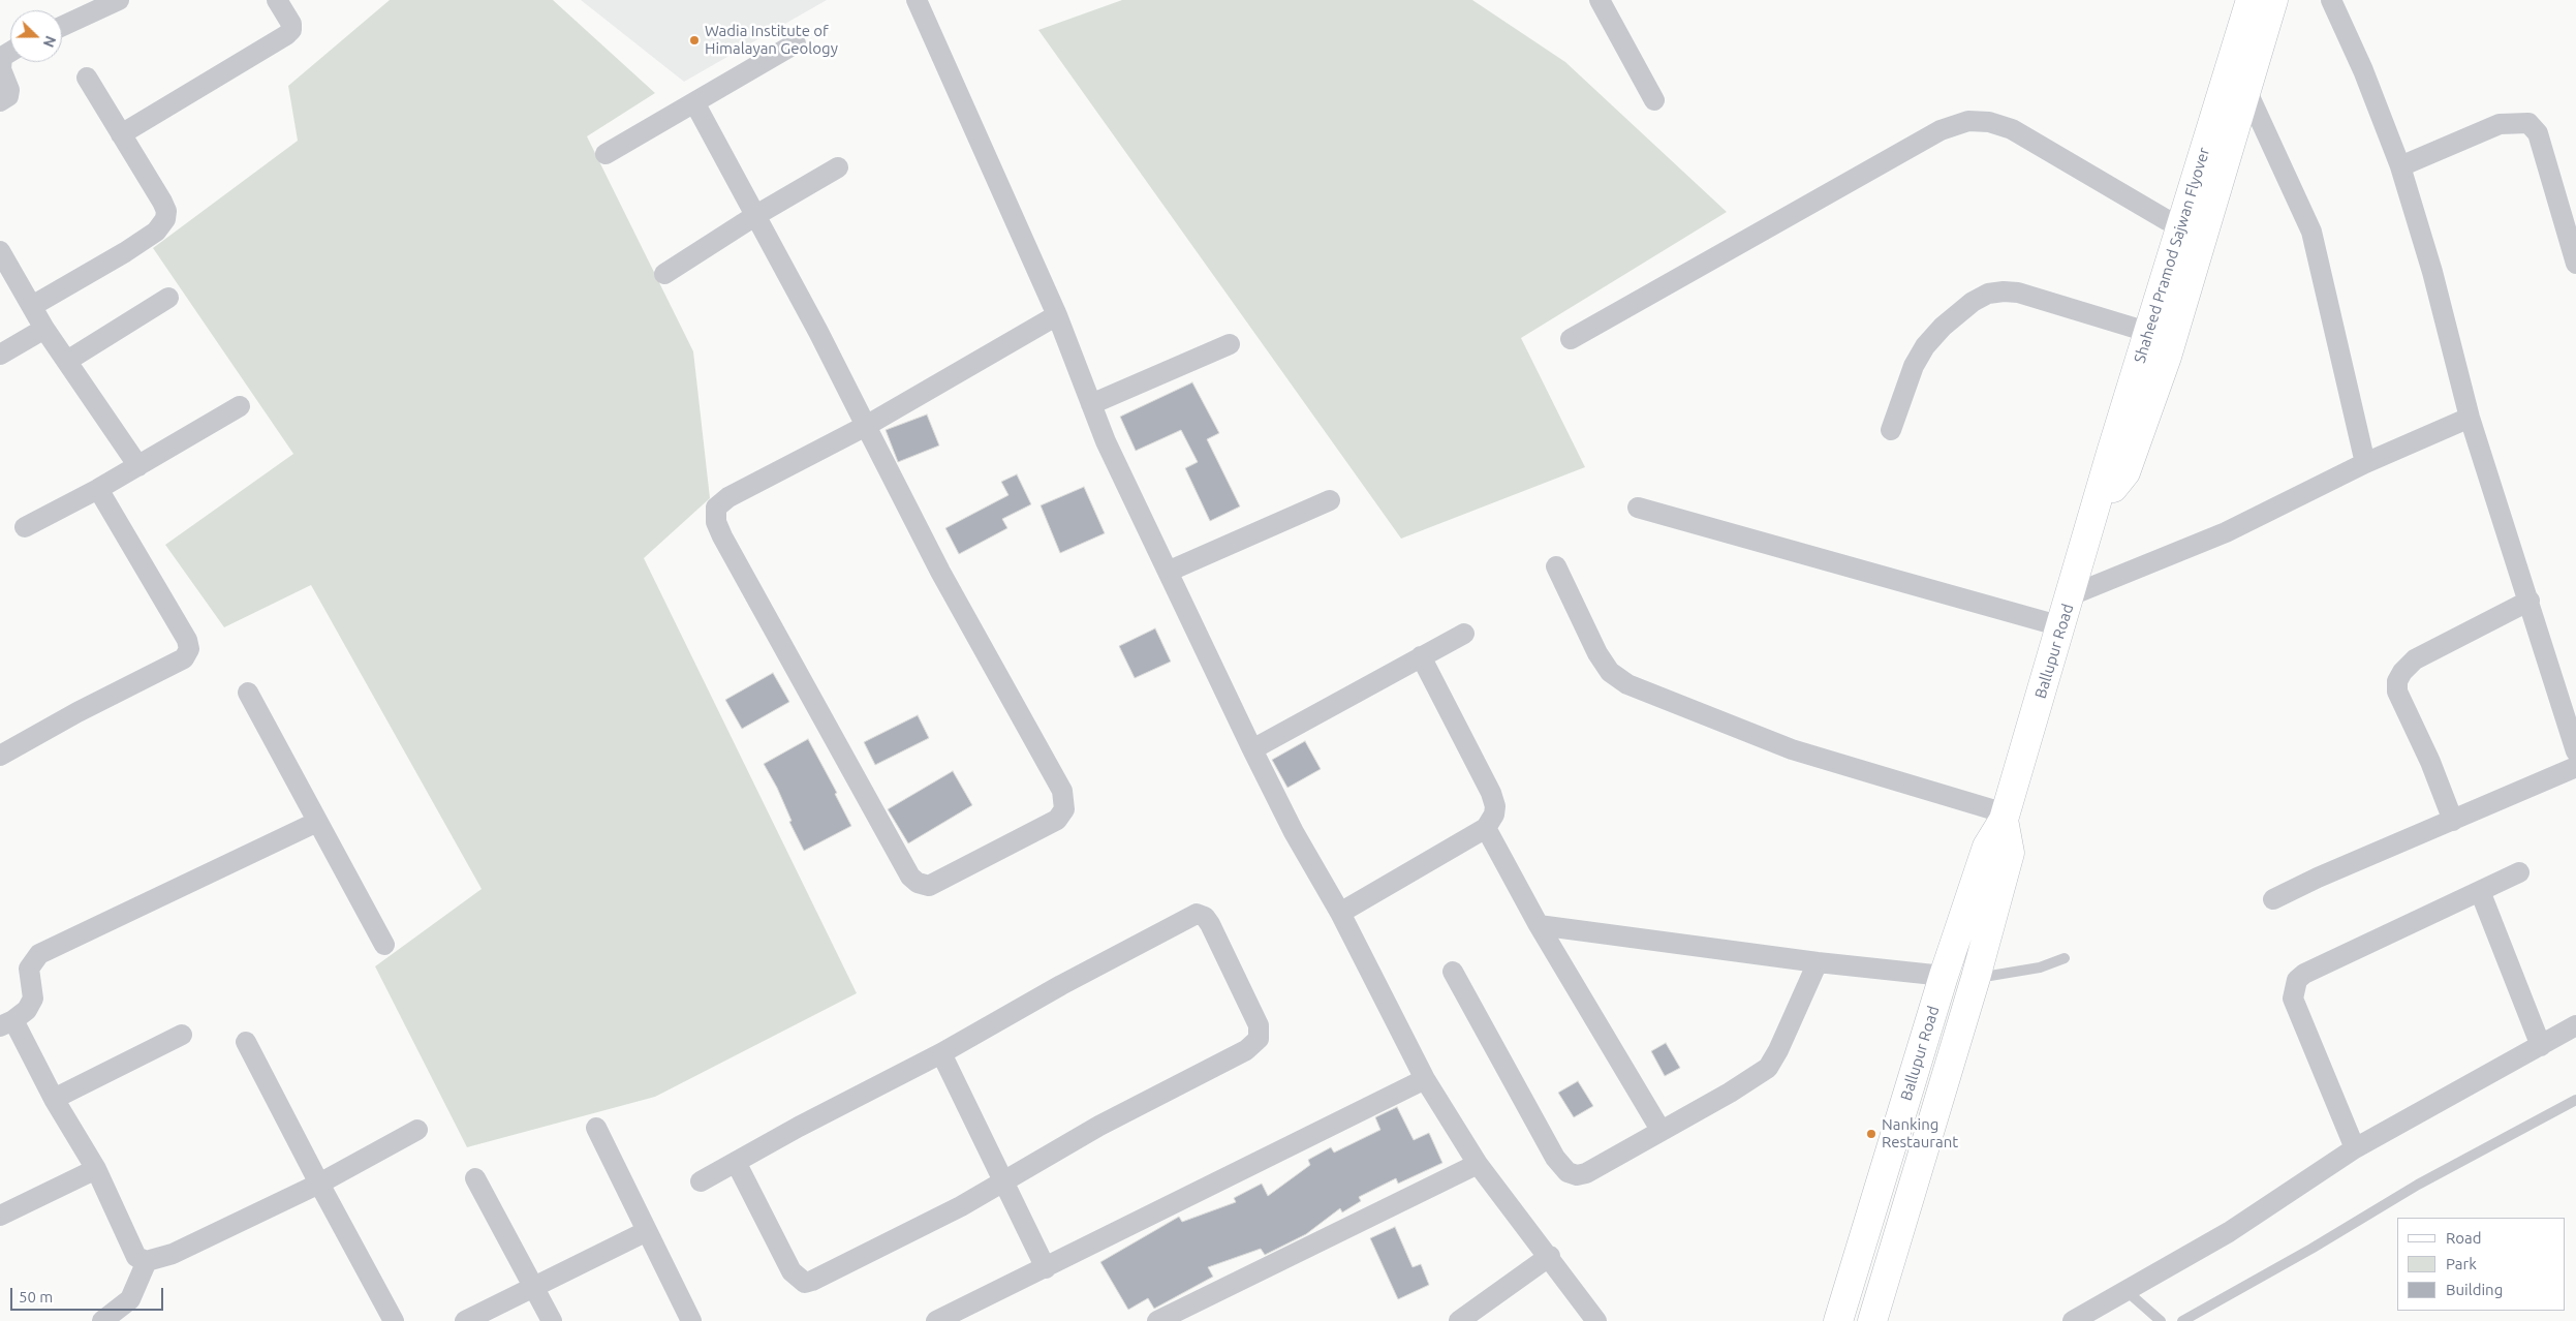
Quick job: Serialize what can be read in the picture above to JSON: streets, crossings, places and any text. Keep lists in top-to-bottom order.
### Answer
{
  "streets": {
    "main road": ["Shaheed Pramod Sajwan Flyover", "Ballupur Road"]
  },
  "crossings": [
    ["Shaheed Pramod Sajwan Flyover", "Ballupur Road"]
  ],
  "places": ["Wadia Institute of Himalayan Geology", "Nanking Restaurant"],
  "legend": ["Road", "Park", "Building"],
  "scale_bar": "50 m",
  "north": "right"
}
